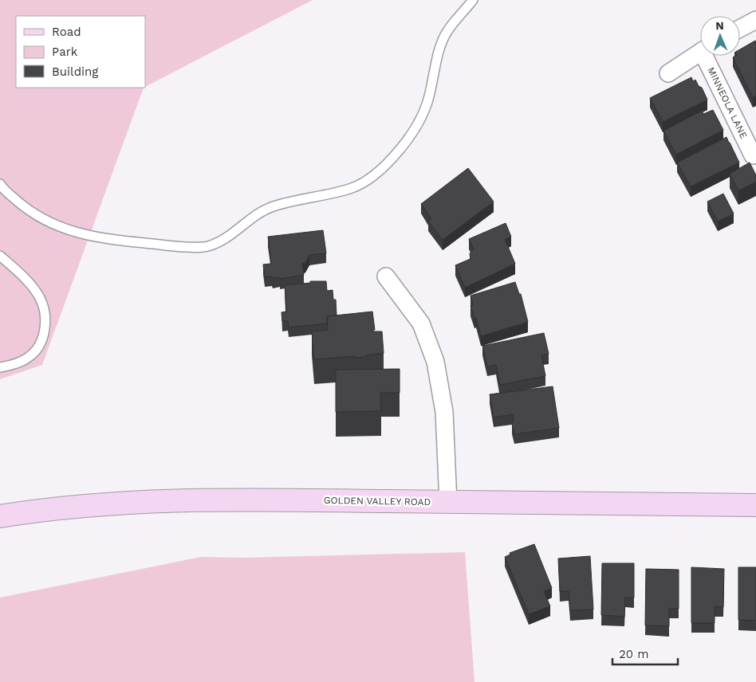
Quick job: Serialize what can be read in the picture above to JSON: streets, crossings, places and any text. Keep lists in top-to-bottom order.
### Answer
{
  "streets": {
    "main road": ["GOLDEN VALLEY ROAD"],
    "street": ["MINNEOLA LANE"]
  },
  "legend": ["Road", "Park", "Building"],
  "scale_bar": "20 m",
  "north": "top"
}
